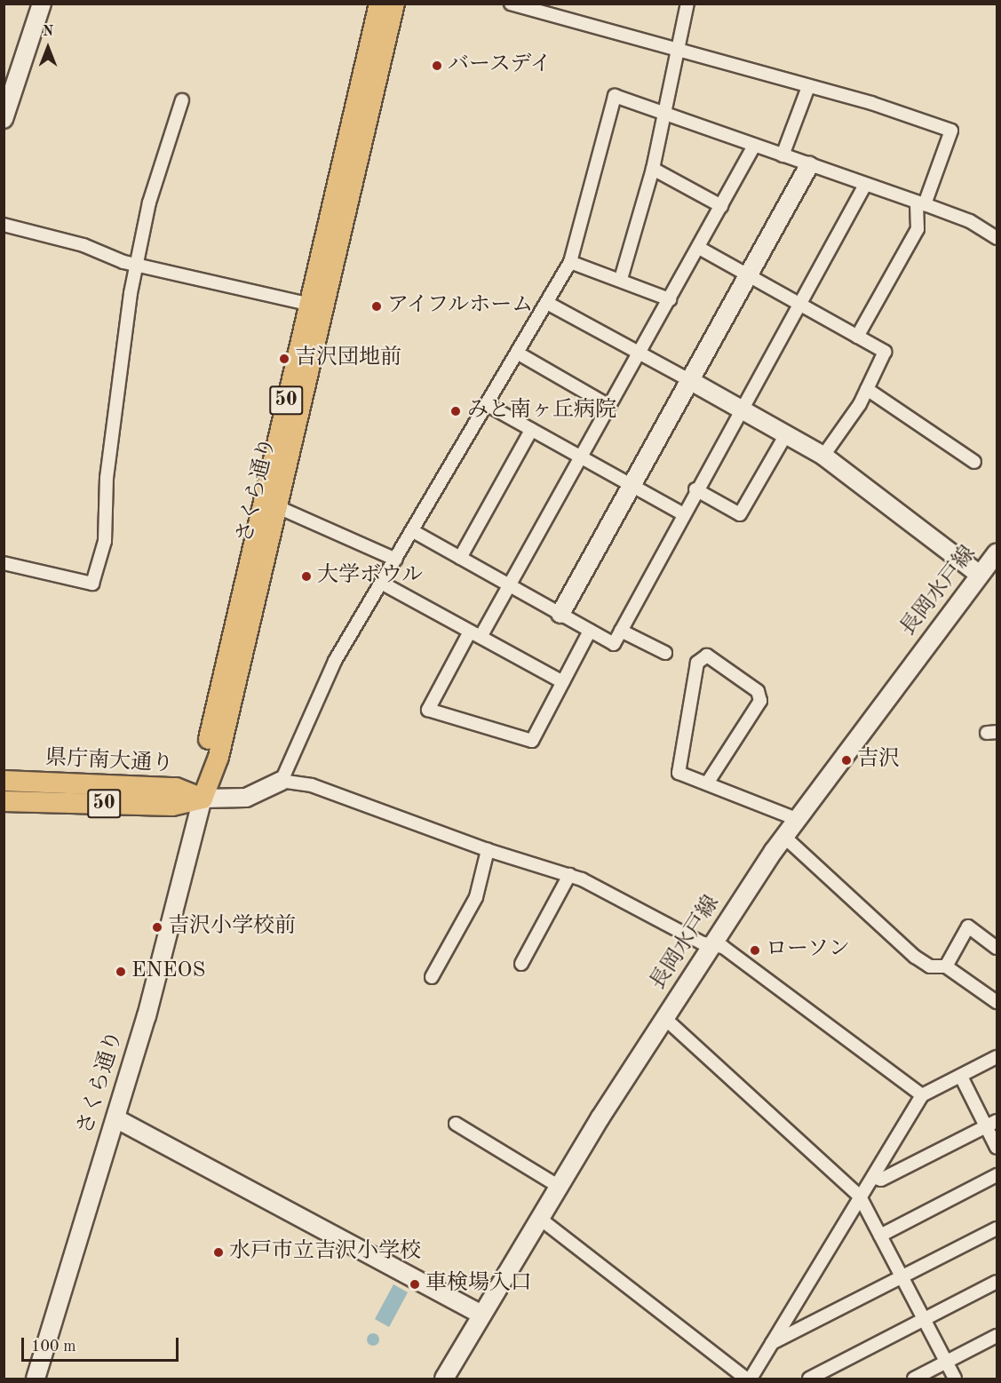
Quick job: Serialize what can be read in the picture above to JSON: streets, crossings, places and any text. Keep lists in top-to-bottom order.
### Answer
{
  "streets": {
    "main road": ["50", "さくら通り", "県庁南大通り"],
    "street": ["長岡水戸線"]
  },
  "crossings": [
    ["さくら通り", "県庁南大通り"]
  ],
  "places": [
    "バースデイ",
    "アイフルホーム",
    "吉沢団地前",
    "みと南ヶ丘病院",
    "大学ボウル",
    "吉沢",
    "吉沢小学校前",
    "ローソン",
    "ENEOS",
    "水戸市立吉沢小学校",
    "車検場入口"
  ],
  "scale_bar": "100 m",
  "north": "top"
}
